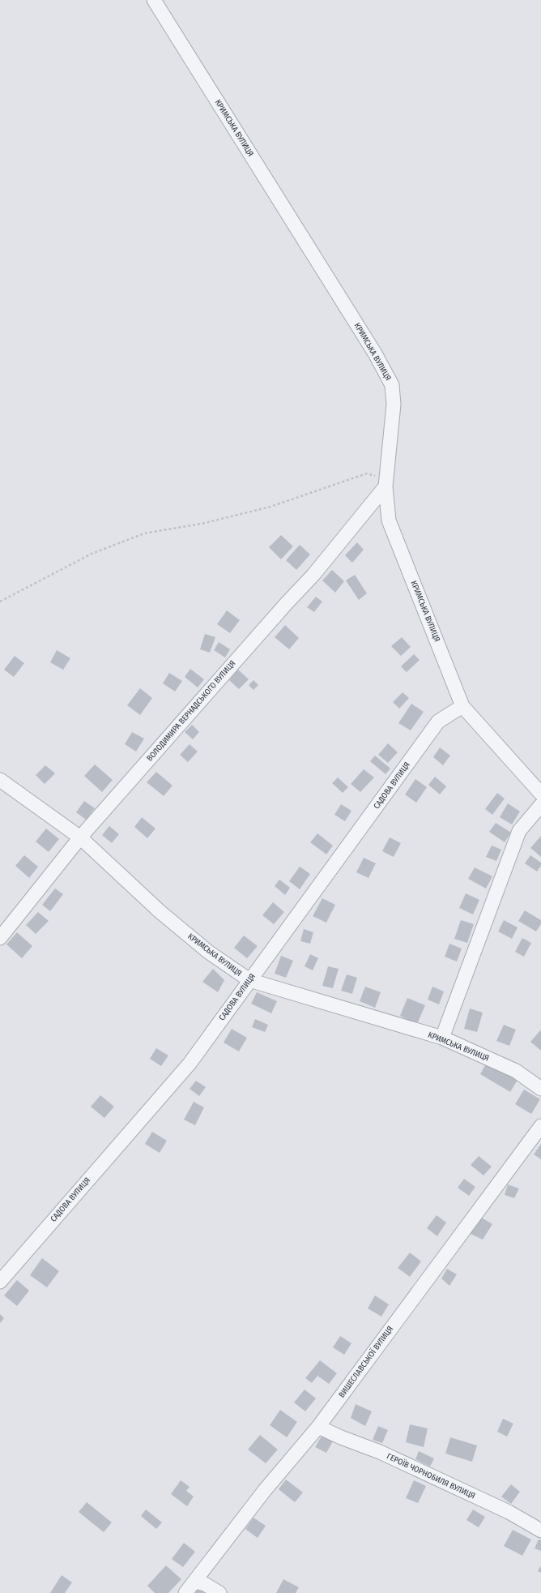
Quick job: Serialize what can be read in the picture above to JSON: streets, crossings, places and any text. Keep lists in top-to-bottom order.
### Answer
{
  "streets": {
    "street": [
      "КРИМСЬКА ВУЛИЦЯ",
      "ВОЛОДИМИРА ВЕРНАДСЬКОГО ВУЛИЦЯ",
      "САДОВА ВУЛИЦЯ",
      "ВИШЕСЛАВСЬКОЇ ВУЛИЦЯ",
      "ГЕРОЇВ ЧОРНОБИЛЯ ВУЛИЦЯ"
    ]
  },
  "crossings": [
    ["КРИМСЬКА ВУЛИЦЯ", "ВОЛОДИМИРА ВЕРНАДСЬКОГО ВУЛИЦЯ"],
    ["КРИМСЬКА ВУЛИЦЯ", "САДОВА ВУЛИЦЯ"],
    ["ВИШЕСЛАВСЬКОЇ ВУЛИЦЯ", "ГЕРОЇВ ЧОРНОБИЛЯ ВУЛИЦЯ"]
  ]
}
